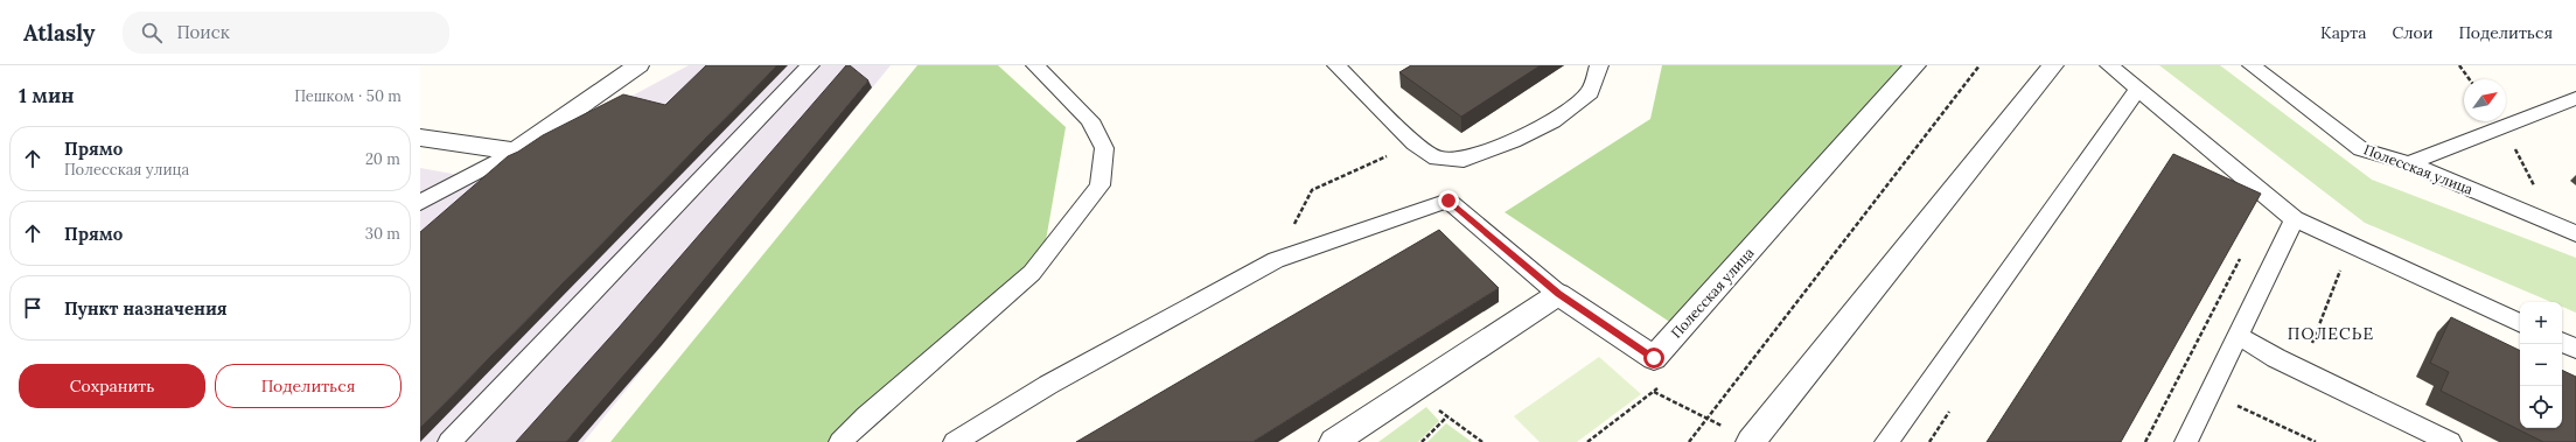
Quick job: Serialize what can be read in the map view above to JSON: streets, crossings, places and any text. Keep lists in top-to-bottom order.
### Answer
{
  "streets": {
    "street": ["Полесская улица"]
  },
  "districts": ["ПОЛЕСЬЕ"],
  "north": "top right",
  "page": {
    "header": "Atlasly",
    "search": "Поиск",
    "nav": ["Карта", "Слои", "Поделиться"],
    "heading": ["1 мин", "Пешком · 50 m"],
    "list": [
      ["Прямо", "Полесская улица", "20 m"],
      ["Прямо", "30 m"],
      "Пункт назначения"
    ],
    "map_buttons": ["+", "−"],
    "buttons": ["Сохранить", "Поделиться"]
  }
}
